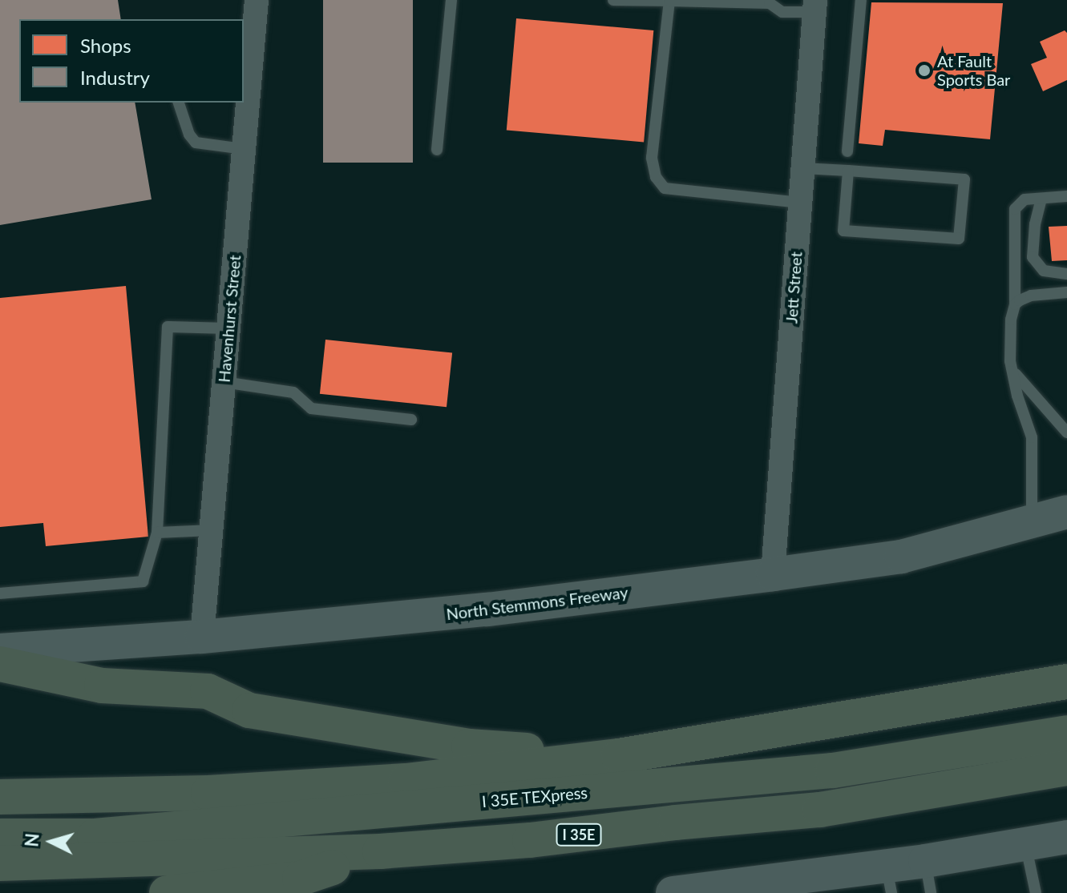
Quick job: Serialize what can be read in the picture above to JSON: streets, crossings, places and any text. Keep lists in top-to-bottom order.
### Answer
{
  "streets": {
    "highway": ["I 35E TEXpress", "I 35E"],
    "main road": ["North Stemmons Freeway"],
    "street": ["Jett Street", "Havenhurst Street"]
  },
  "crossings": [
    ["Jett Street", "North Stemmons Freeway"],
    ["Havenhurst Street", "North Stemmons Freeway"]
  ],
  "places": ["At Fault Sports Bar"],
  "legend": ["Shops", "Industry"],
  "north": "left"
}
